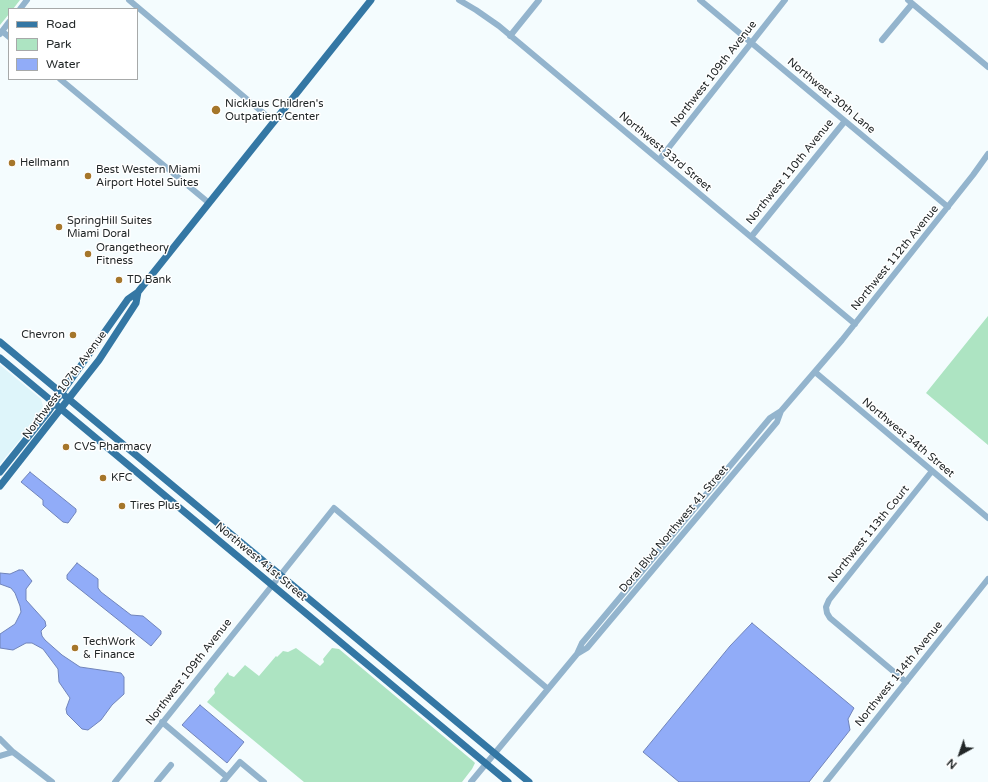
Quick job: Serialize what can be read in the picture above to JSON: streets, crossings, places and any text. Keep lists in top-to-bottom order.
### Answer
{
  "streets": {
    "main road": ["Northwest 107th Avenue", "Northwest 41st Street"],
    "street": [
      "Northwest 109th Avenue",
      "Northwest 30th Lane",
      "Northwest 33rd Street",
      "Northwest 110th Avenue",
      "Northwest 112th Avenue",
      "Northwest 34th Street",
      "Doral Blvd Northwest 41 Street",
      "Northwest 113th Court",
      "Northwest 114th Avenue"
    ]
  },
  "crossings": [
    ["Northwest 109th Avenue", "Northwest 30th Lane"],
    ["Northwest 109th Avenue", "Northwest 33rd Street"],
    ["Northwest 109th Avenue", "Doral Blvd Northwest 41 Street"],
    ["Northwest 109th Avenue", "Northwest 41st Street"],
    ["Northwest 30th Lane", "Northwest 110th Avenue"],
    ["Northwest 30th Lane", "Northwest 112th Avenue"],
    ["Northwest 33rd Street", "Northwest 110th Avenue"],
    ["Northwest 33rd Street", "Northwest 112th Avenue"],
    ["Northwest 112th Avenue", "Northwest 34th Street"],
    ["Northwest 112th Avenue", "Doral Blvd Northwest 41 Street"],
    ["Northwest 107th Avenue", "Northwest 41st Street"],
    ["Northwest 34th Street", "Doral Blvd Northwest 41 Street"],
    ["Northwest 34th Street", "Northwest 113th Court"],
    ["Doral Blvd Northwest 41 Street", "Northwest 41st Street"],
    ["Northwest 113th Court", "Northwest 114th Avenue"]
  ],
  "places": [
    "Nicklaus Children's Outpatient Center",
    "Hellmann",
    "Best Western Miami Airport Hotel Suites",
    "SpringHill Suites Miami Doral",
    "Orangetheory Fitness",
    "TD Bank",
    "Chevron",
    "CVS Pharmacy",
    "KFC",
    "Tires Plus",
    "TechWork & Finance"
  ],
  "legend": ["Road", "Park", "Water"],
  "north": "bottom left"
}
